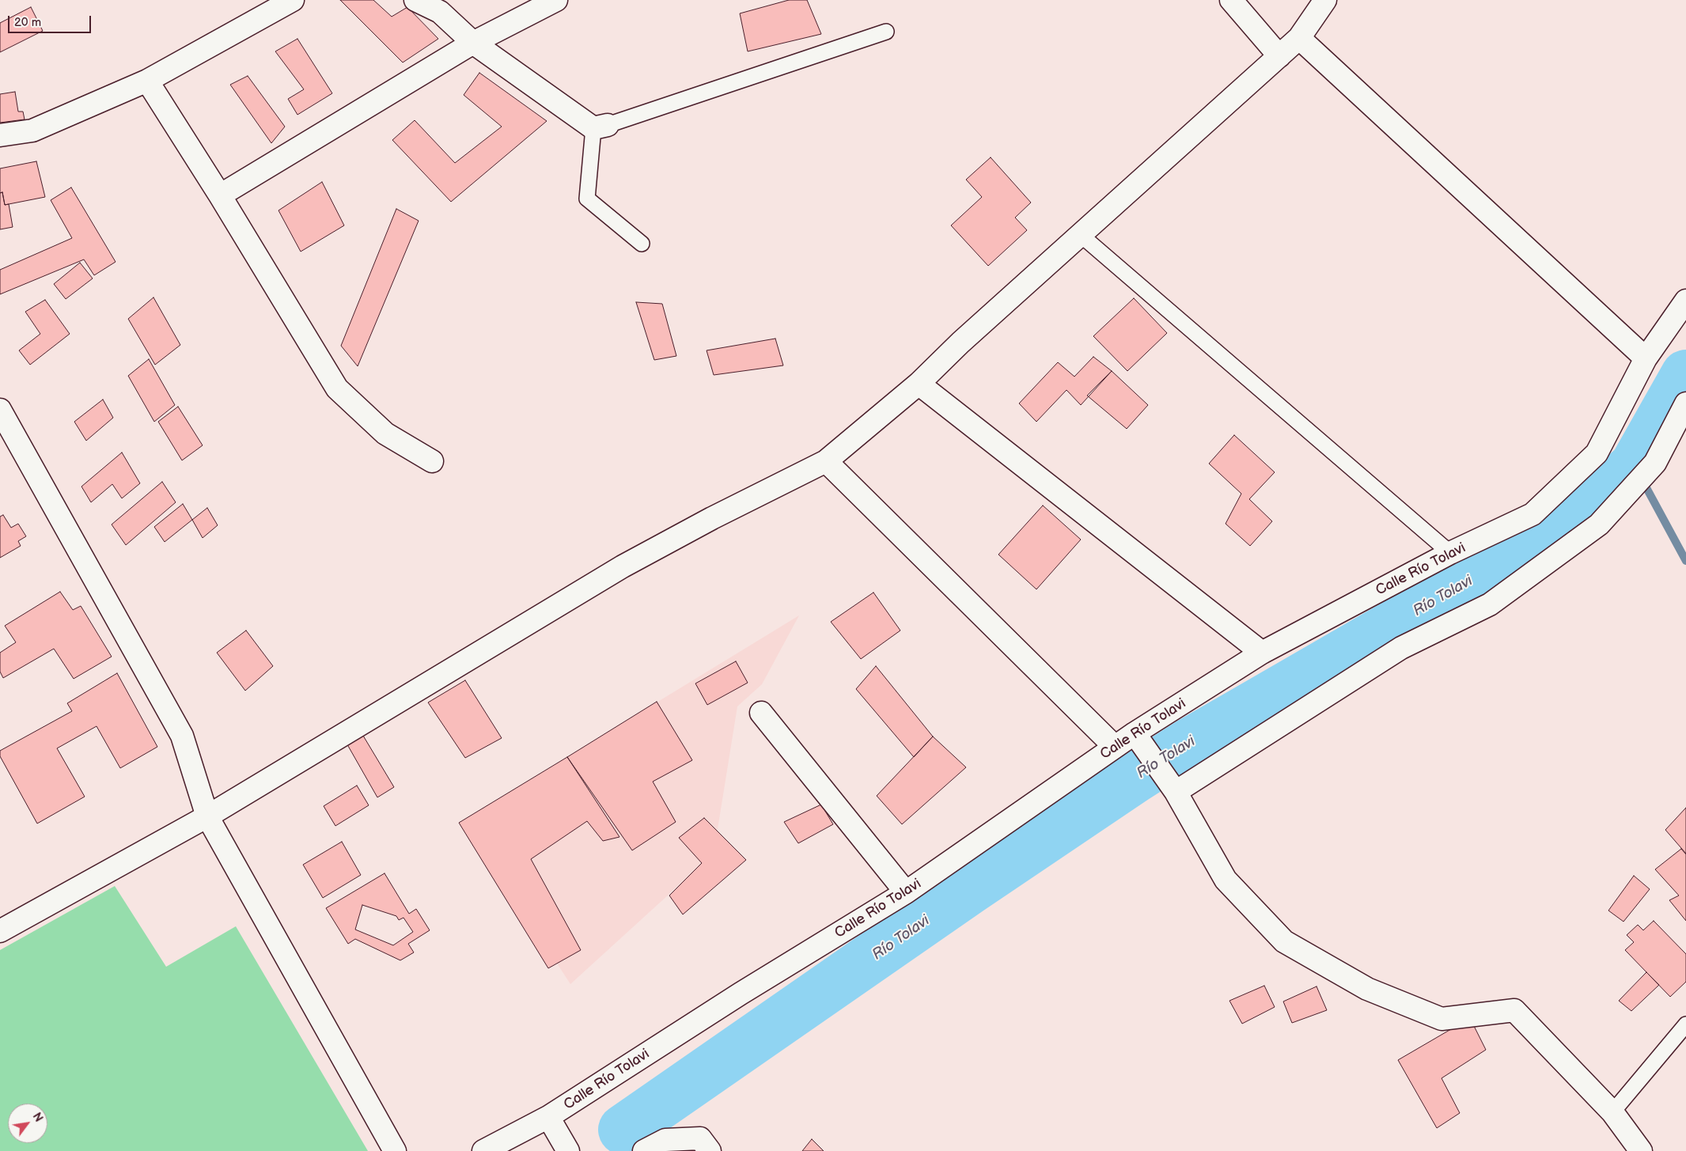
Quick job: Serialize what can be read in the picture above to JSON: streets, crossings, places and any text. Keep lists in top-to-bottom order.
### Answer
{
  "streets": {
    "street": ["Calle Río Tolavi"]
  },
  "water": ["Río Tolavi"],
  "scale_bar": "20 m",
  "north": "top right"
}
